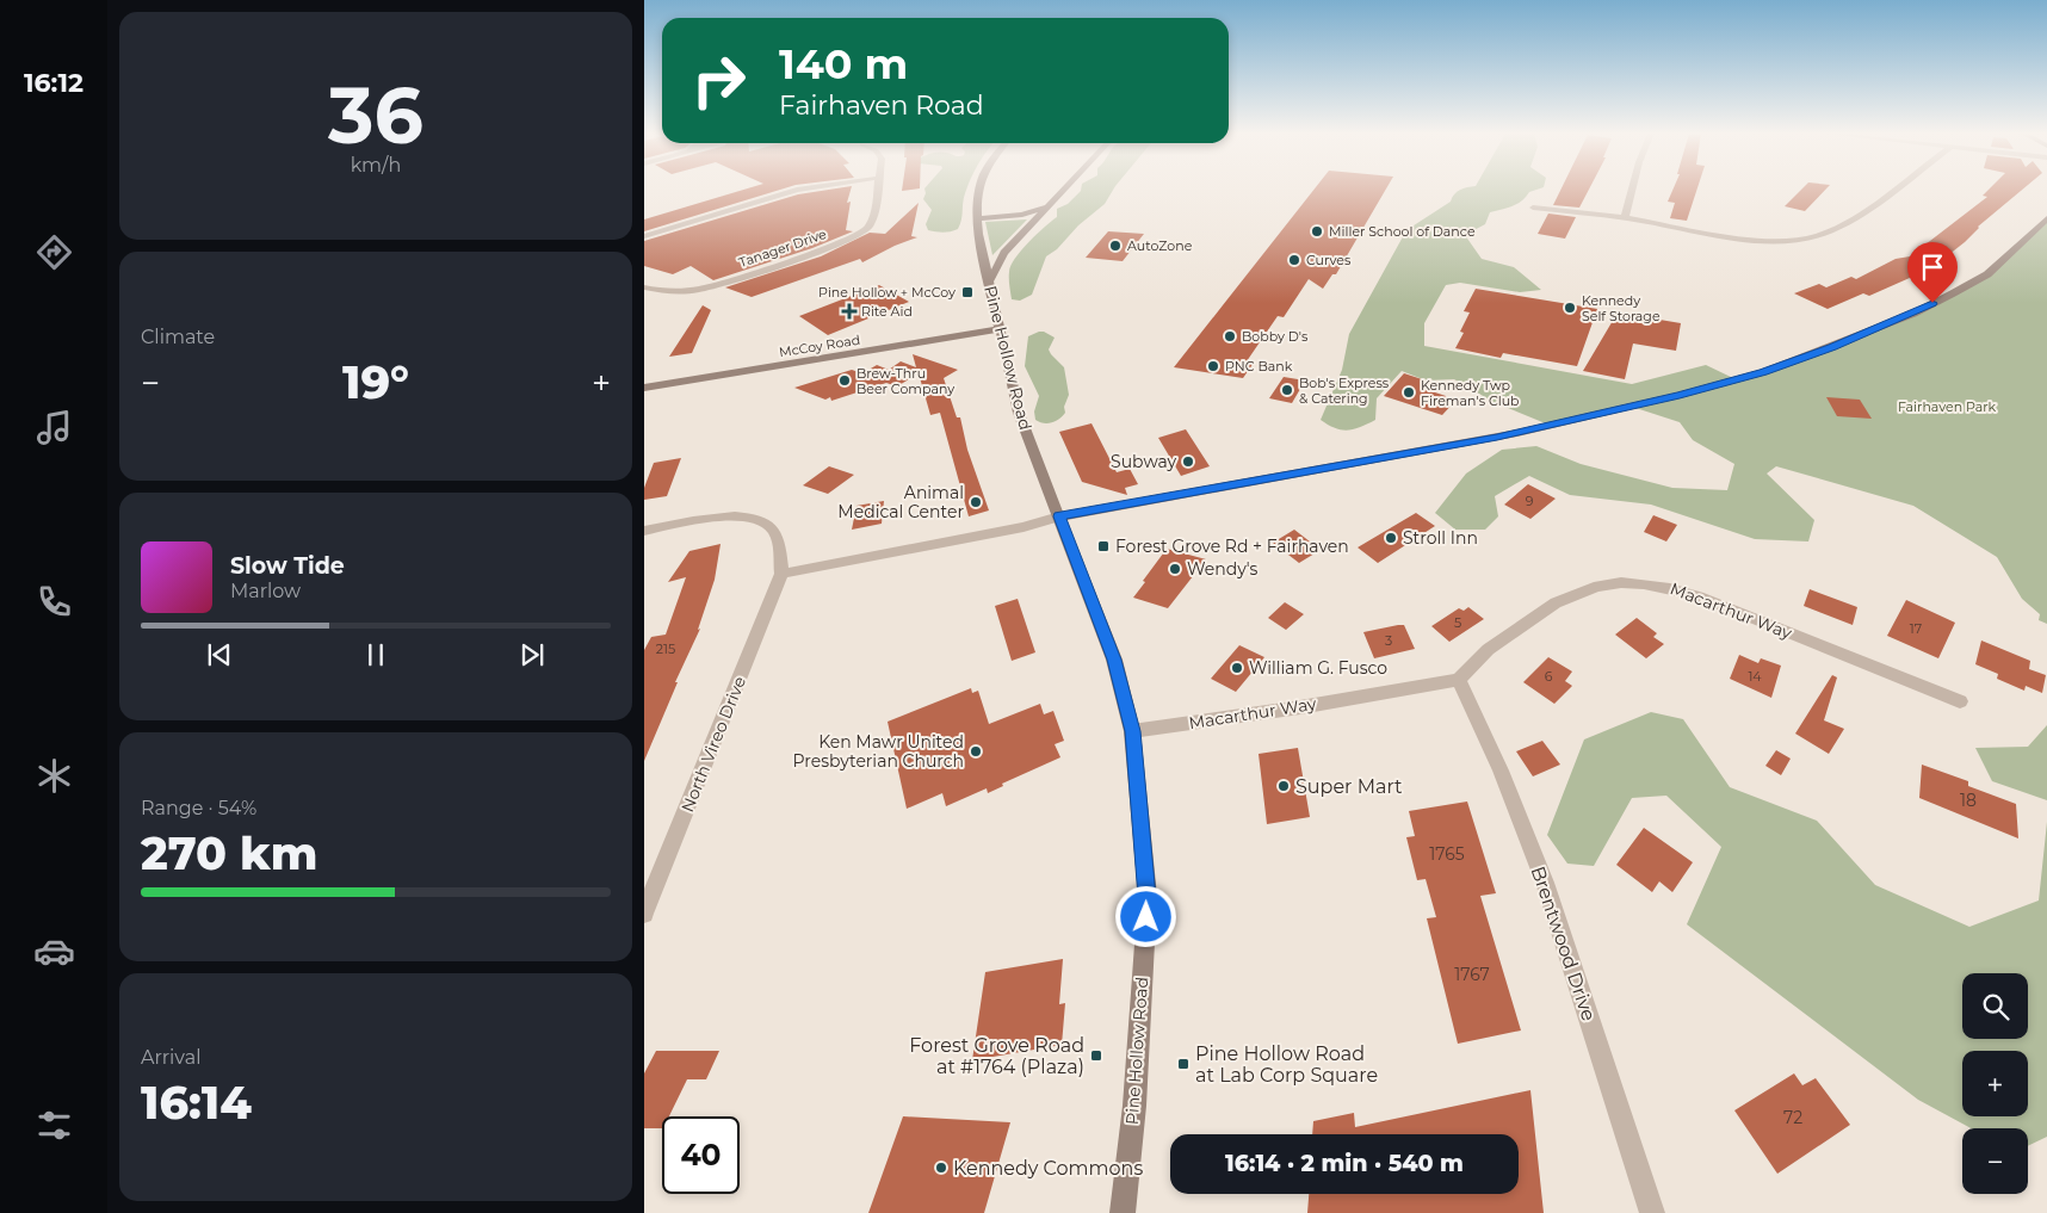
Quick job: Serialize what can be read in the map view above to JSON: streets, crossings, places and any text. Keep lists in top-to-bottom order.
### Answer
{
  "streets": {
    "street": [
      "Tanager Drive",
      "McCoy Road",
      "Pine Hollow Road",
      "Macarthur Way",
      "North Vireo Drive",
      "Brentwood Drive"
    ]
  },
  "crossings": [
    ["McCoy Road", "Pine Hollow Road"],
    ["Pine Hollow Road", "Macarthur Way"],
    ["Macarthur Way", "Brentwood Drive"]
  ],
  "parks": ["Fairhaven Park"],
  "places": {
    "other": [
      "Miller School of Dance",
      "AutoZone",
      "Curves",
      "Kennedy Self Storage",
      "Bobby D's",
      "PNC Bank",
      "Brew-Thru Beer Company",
      "Bob's Express & Catering",
      "Kennedy Twp Fireman's Club",
      "Subway",
      "Animal Medical Center",
      "Stroll Inn",
      "Wendy's",
      "William G. Fusco",
      "Ken Mawr United Presbyterian Church",
      "Super Mart",
      "Kennedy Commons"
    ],
    "transit": [
      "Pine Hollow + McCoy",
      "Forest Grove Rd + Fairhaven",
      "Forest Grove Road at #1764 (Plaza)",
      "Pine Hollow Road at Lab Corp Square"
    ],
    "health": ["Rite Aid"]
  },
  "house_numbers": [
    "9",
    "5",
    "17",
    "3",
    "215",
    "6",
    "14",
    "18",
    "1765",
    "1767",
    "72"
  ],
  "page": {
    "tabs": "16:12",
    "tile": [
      ["36", "km/h"],
      "Climate",
      ["Range · 54%", "270 km"],
      ["Arrival", "16:14"]
    ],
    "turn": ["140 m", "Fairhaven Road"],
    "heat": ["−", "19°", "+"],
    "song": ["Slow Tide", "Marlow"],
    "map_buttons": ["+", "−"],
    "limit": "40",
    "trip": "16:14 · 2 min · 540 m"
  }
}
